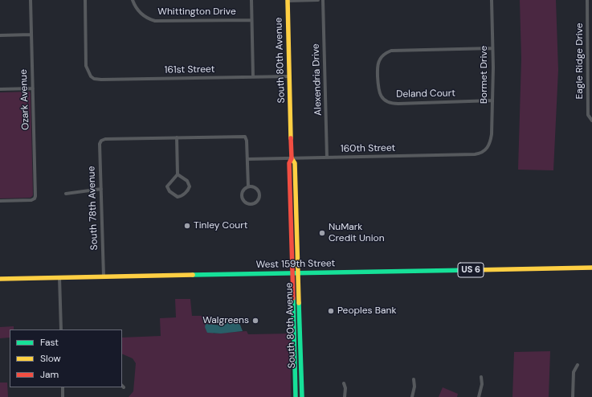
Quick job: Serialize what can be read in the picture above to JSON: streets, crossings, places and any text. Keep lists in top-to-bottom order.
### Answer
{
  "streets": {
    "street": [
      "Whittington Drive",
      "South 80th Avenue",
      "Eagle Ridge Drive",
      "161st Street",
      "Bormet Drive",
      "Alexendria Drive",
      "Deland Court",
      "Ozark Avenue",
      "160th Street",
      "South 78th Avenue",
      "West 159th Street",
      "US 6"
    ]
  },
  "crossings": [
    ["South 80th Avenue", "161st Street"],
    ["South 80th Avenue", "160th Street"],
    ["South 80th Avenue", "West 159th Street"],
    ["Bormet Drive", "Deland Court"],
    ["Bormet Drive", "160th Street"],
    ["Alexendria Drive", "160th Street"],
    ["South 78th Avenue", "West 159th Street"]
  ],
  "places": [
    "Tinley Court",
    "NuMark Credit Union",
    "Peoples Bank",
    "Walgreens"
  ],
  "legend": ["Fast", "Slow", "Jam"]
}
